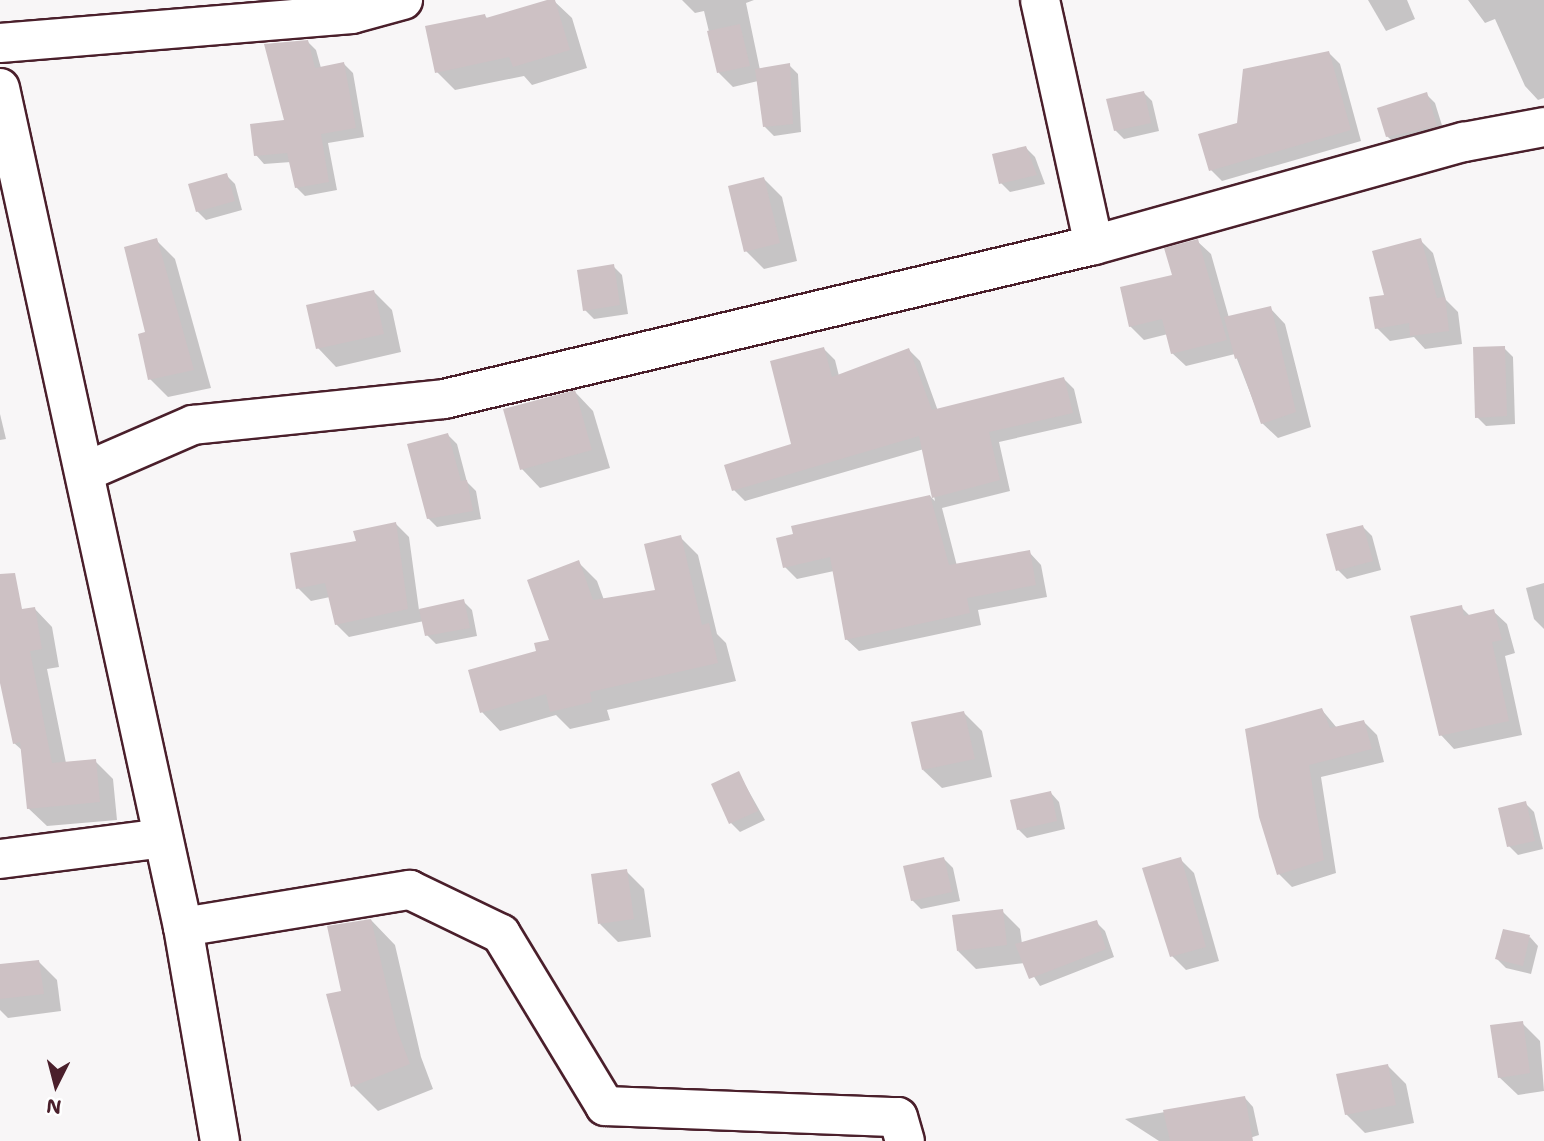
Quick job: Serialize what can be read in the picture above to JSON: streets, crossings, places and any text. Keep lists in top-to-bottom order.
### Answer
{
  "north": "bottom"
}
